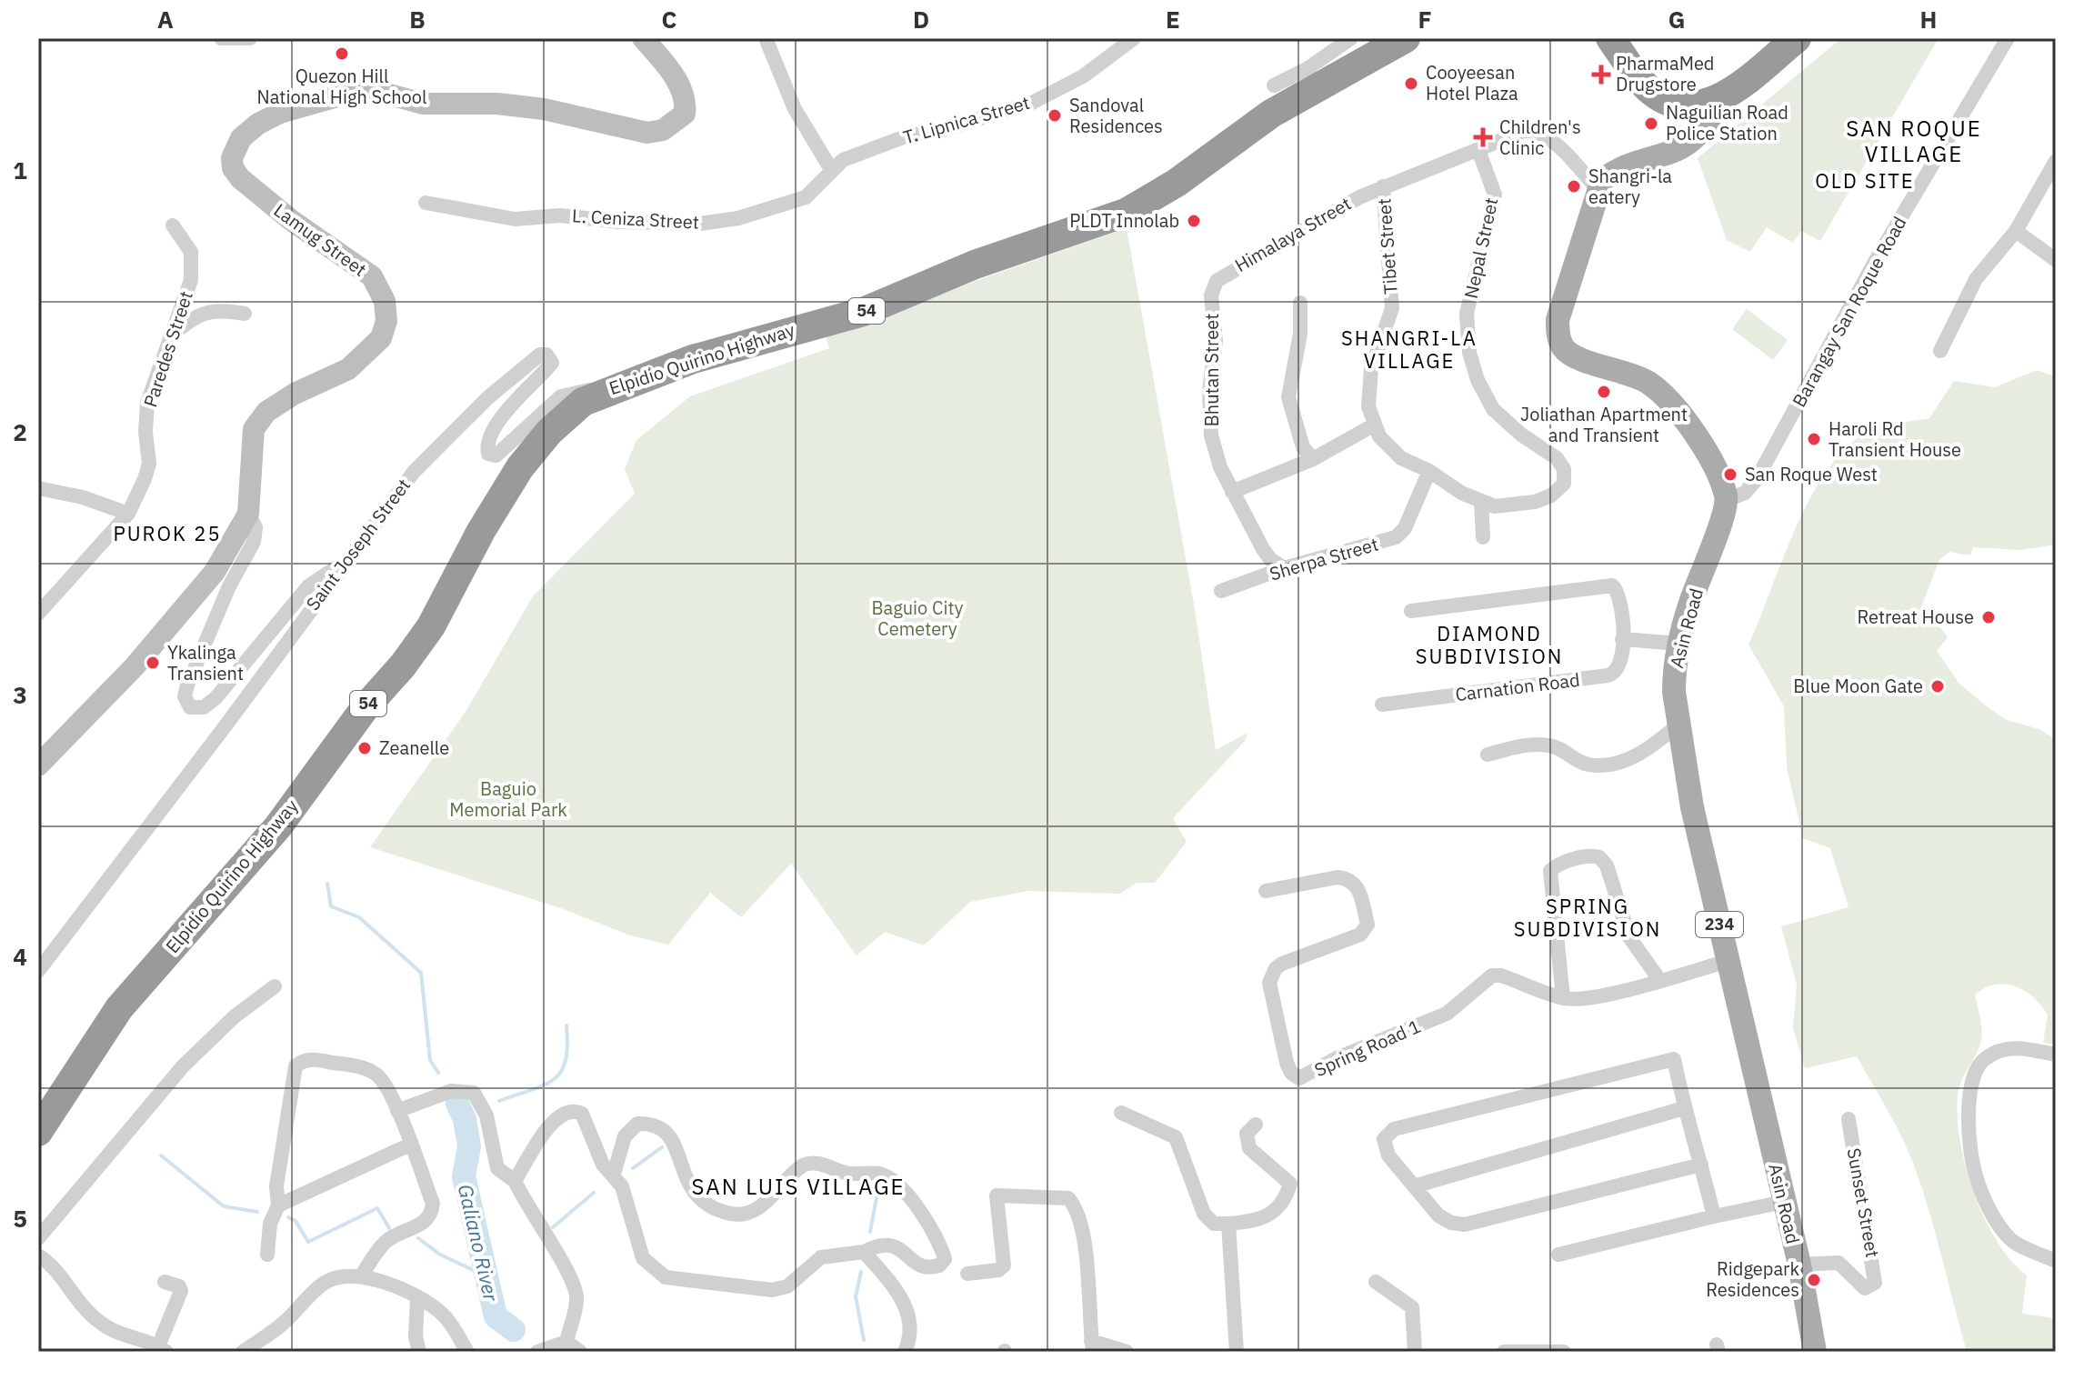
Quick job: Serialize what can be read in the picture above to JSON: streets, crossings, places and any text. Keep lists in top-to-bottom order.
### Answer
{
  "streets": {
    "highway": ["54", "Elpidio Quirino Highway"],
    "main road": ["Asin Road", "234"],
    "street": [
      "T. Lipnica Street",
      "L. Ceniza Street",
      "Himalaya Street",
      "Lamug Street",
      "Tibet Street",
      "Nepal Street",
      "Barangay San Roque Road",
      "Paredes Street",
      "Bhutan Street",
      "Saint Joseph Street",
      "Sherpa Street",
      "Carnation Road",
      "Spring Road 1",
      "Sunset Street"
    ]
  },
  "crossings": [
    ["T. Lipnica Street", "L. Ceniza Street"],
    ["Himalaya Street", "Tibet Street"],
    ["Himalaya Street", "Nepal Street"],
    ["Himalaya Street", "Bhutan Street"],
    ["Barangay San Roque Road", "Asin Road"],
    ["Elpidio Quirino Highway", "Saint Joseph Street"],
    ["Bhutan Street", "Sherpa Street"],
    ["Asin Road", "Spring Road 1"],
    ["Asin Road", "Sunset Street"]
  ],
  "districts": [
    "SAN ROQUE VILLAGE",
    "OLD SITE",
    "SHANGRI-LA VILLAGE",
    "PUROK 25",
    "DIAMOND SUBDIVISION",
    "SPRING SUBDIVISION",
    "SAN LUIS VILLAGE"
  ],
  "water": ["Galiano River"],
  "parks": ["Baguio City Cemetery", "Baguio Memorial Park"],
  "places": {
    "other": [
      "Quezon Hill National High School",
      "Cooyeesan Hotel Plaza",
      "Sandoval Residences",
      "Naguilian Road Police Station",
      "Shangri-la eatery",
      "PLDT Innolab",
      "Joliathan Apartment and Transient",
      "Haroli Rd Transient House",
      "San Roque West",
      "Retreat House",
      "Ykalinga Transient",
      "Blue Moon Gate",
      "Zeanelle",
      "Ridgepark Residences"
    ],
    "health": ["PharmaMed Drugstore", "Children's Clinic"]
  },
  "grid": {
    "columns": [
      "A",
      "B",
      "C",
      "D",
      "E",
      "F",
      "G",
      "H"
    ],
    "rows": [
      "1",
      "2",
      "3",
      "4",
      "5"
    ]
  }
}
